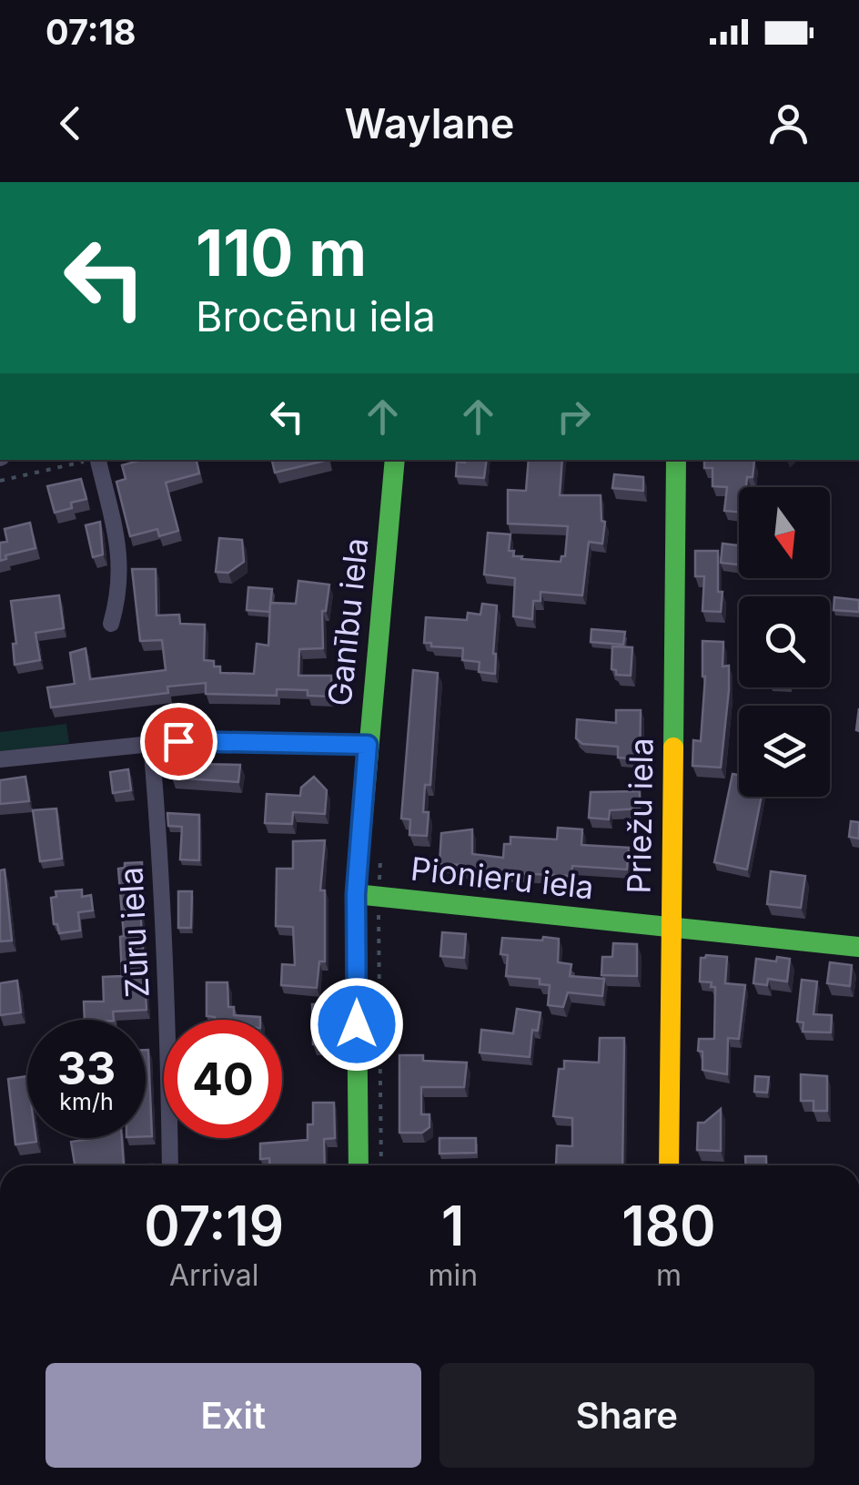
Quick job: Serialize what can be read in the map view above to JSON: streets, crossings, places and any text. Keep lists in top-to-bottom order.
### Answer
{
  "streets": {
    "street": [
      "Ganību iela",
      "Priežu iela",
      "Pionieru iela",
      "Zūru iela"
    ]
  },
  "crossings": [
    ["Ganību iela", "Pionieru iela"],
    ["Priežu iela", "Pionieru iela"]
  ],
  "north": "bottom",
  "page": {
    "status": "07:18",
    "header": "Waylane",
    "turn": ["110 m", "Brocēnu iela"],
    "speed": "33 km/h",
    "limit": "40",
    "eta": [
      "07:19",
      "Arrival",
      "1",
      "min",
      "180",
      "m"
    ],
    "buttons": ["Exit", "Share"]
  }
}
